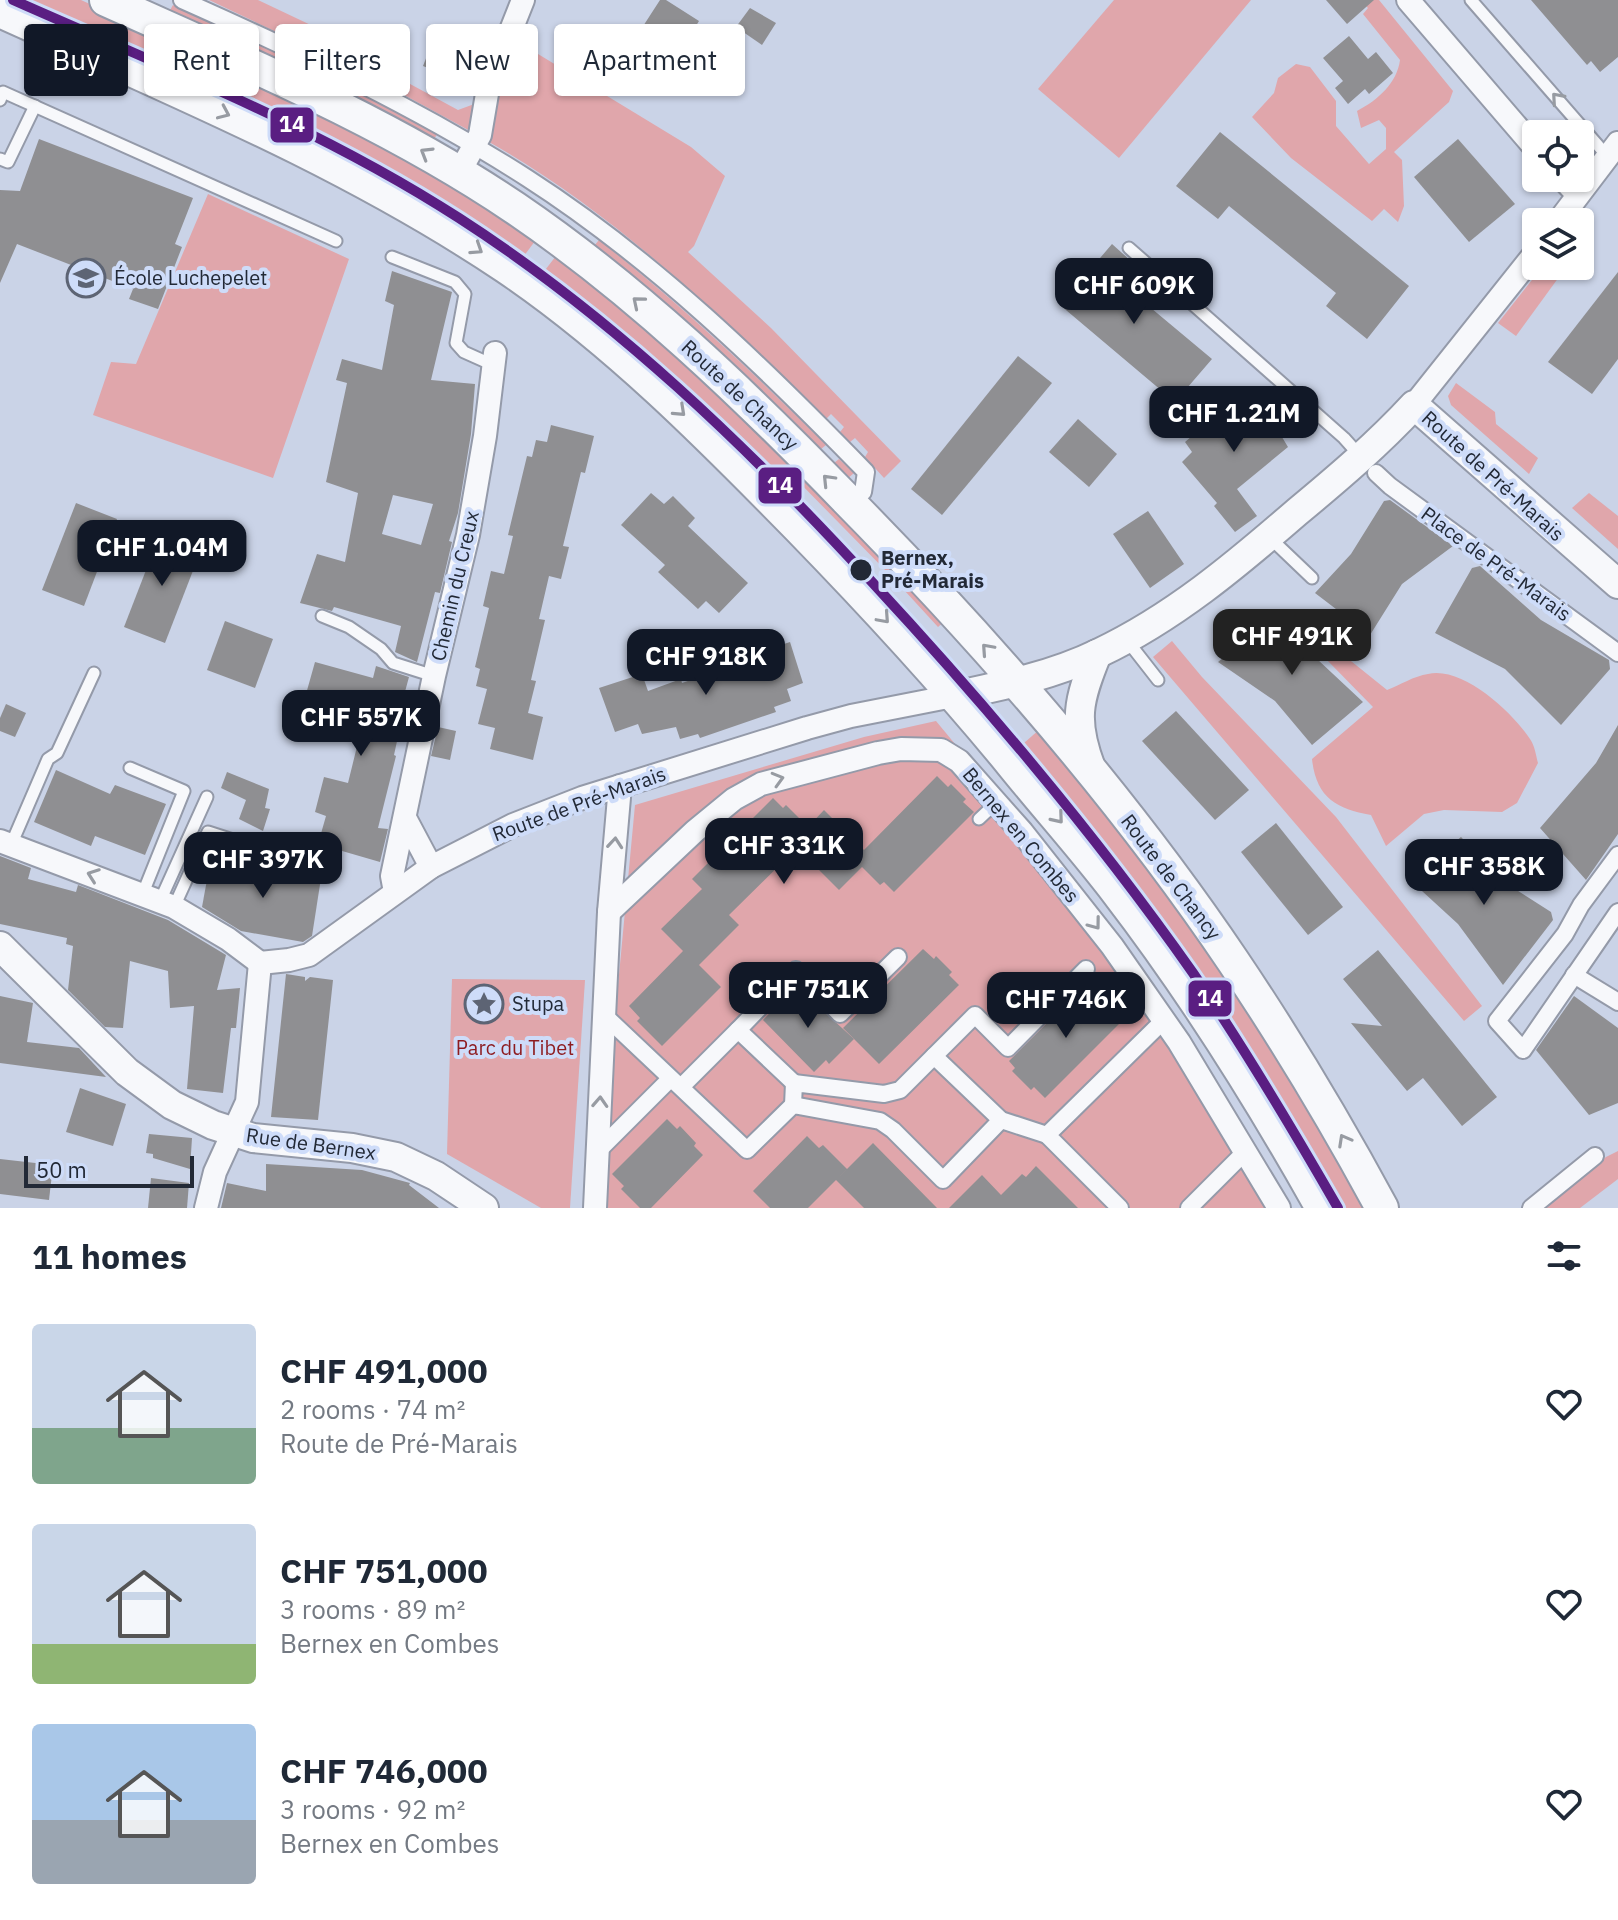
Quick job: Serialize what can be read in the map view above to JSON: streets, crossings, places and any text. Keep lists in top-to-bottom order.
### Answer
{
  "streets": {
    "main road": ["Route de Chancy"],
    "street": [
      "Route de Pré-Marais",
      "Place de Pré-Marais",
      "Chemin du Creux",
      "Bernex en Combes",
      "Rue de Bernex"
    ]
  },
  "crossings": [
    ["Route de Chancy", "Route de Pré-Marais"],
    ["Route de Pré-Marais", "Place de Pré-Marais"],
    ["Route de Pré-Marais", "Chemin du Creux"]
  ],
  "parks": ["Parc du Tibet"],
  "places": {
    "school or university": ["École Luchepelet"],
    "other": ["Bernex, Pré-Marais"],
    "place": ["Stupa"]
  },
  "lines": ["transit line 14"],
  "scale_bar": "50 m",
  "page": {
    "chip": [
      "Buy",
      "Rent",
      "Filters",
      "New",
      "Apartment"
    ],
    "price": [
      "CHF 609K",
      "CHF 1.21M",
      "CHF 1.04M",
      "CHF 491K",
      "CHF 918K",
      "CHF 557K",
      "CHF 331K",
      "CHF 397K",
      "CHF 358K",
      "CHF 751K",
      "CHF 746K"
    ],
    "scale": "50 m",
    "heading": "11 homes",
    "list": [
      {
        "name": "CHF 491,000",
        "note": "2 rooms · 74 m² · Route de Pré-Marais"
      },
      {
        "name": "CHF 751,000",
        "note": "3 rooms · 89 m² · Bernex en Combes"
      },
      {
        "name": "CHF 746,000",
        "note": "3 rooms · 92 m² · Bernex en Combes"
      }
    ]
  }
}
